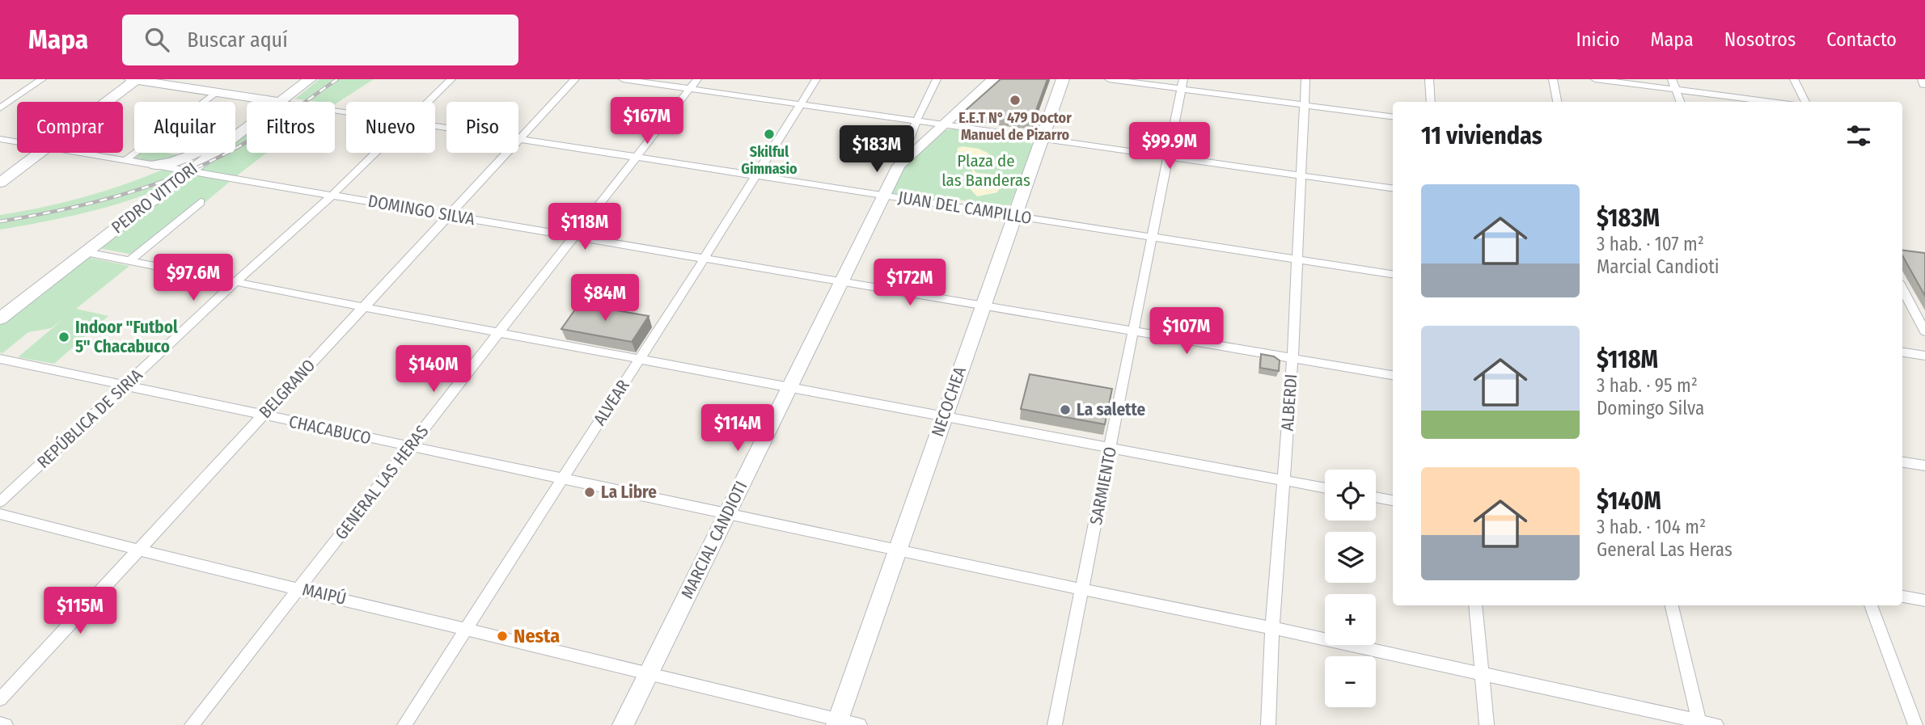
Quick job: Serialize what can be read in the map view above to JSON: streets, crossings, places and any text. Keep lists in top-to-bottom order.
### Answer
{
  "streets": {
    "main road": [
      "PEDRO VITTORI",
      "JUAN DEL CAMPILLO",
      "NECOCHEA",
      "MARCIAL CANDIOTI"
    ],
    "street": [
      "DOMINGO SILVA",
      "BELGRANO",
      "ALVEAR",
      "ALBERDI",
      "REPÚBLICA DE SIRIA",
      "CHACABUCO",
      "GENERAL LAS HERAS",
      "SARMIENTO",
      "MAIPÚ"
    ]
  },
  "crossings": [
    ["PEDRO VITTORI", "DOMINGO SILVA"],
    ["JUAN DEL CAMPILLO", "BELGRANO"],
    ["JUAN DEL CAMPILLO", "NECOCHEA"],
    ["JUAN DEL CAMPILLO", "ALVEAR"],
    ["JUAN DEL CAMPILLO", "ALBERDI"],
    ["JUAN DEL CAMPILLO", "GENERAL LAS HERAS"],
    ["JUAN DEL CAMPILLO", "SARMIENTO"],
    ["JUAN DEL CAMPILLO", "MARCIAL CANDIOTI"],
    ["DOMINGO SILVA", "BELGRANO"],
    ["DOMINGO SILVA", "NECOCHEA"],
    ["DOMINGO SILVA", "ALVEAR"],
    ["DOMINGO SILVA", "ALBERDI"],
    ["DOMINGO SILVA", "REPÚBLICA DE SIRIA"],
    ["DOMINGO SILVA", "GENERAL LAS HERAS"],
    ["DOMINGO SILVA", "SARMIENTO"],
    ["DOMINGO SILVA", "MARCIAL CANDIOTI"],
    ["BELGRANO", "CHACABUCO"],
    ["BELGRANO", "MAIPÚ"],
    ["NECOCHEA", "CHACABUCO"],
    ["NECOCHEA", "MAIPÚ"],
    ["ALVEAR", "CHACABUCO"],
    ["ALVEAR", "MAIPÚ"],
    ["ALBERDI", "CHACABUCO"],
    ["REPÚBLICA DE SIRIA", "CHACABUCO"],
    ["CHACABUCO", "GENERAL LAS HERAS"],
    ["CHACABUCO", "SARMIENTO"],
    ["CHACABUCO", "MARCIAL CANDIOTI"],
    ["GENERAL LAS HERAS", "MAIPÚ"],
    ["MARCIAL CANDIOTI", "MAIPÚ"]
  ],
  "parks": ["Plaza de las Banderas"],
  "places": [
    "E.E.T N° 479 Doctor Manuel de Pizarro",
    "Skilful Gimnasio",
    "Indoor \"Futbol 5\" Chacabuco",
    "La salette",
    "La Libre",
    "Nesta"
  ],
  "page": {
    "header": "Mapa",
    "search": "Buscar aquí",
    "nav": [
      "Inicio",
      "Mapa",
      "Nosotros",
      "Contacto"
    ],
    "price": [
      "$167M",
      "$99.9M",
      "$183M",
      "$118M",
      "$97.6M",
      "$172M",
      "$84M",
      "$107M",
      "$140M",
      "$114M",
      "$115M"
    ],
    "chip": [
      "Comprar",
      "Alquilar",
      "Filtros",
      "Nuevo",
      "Piso"
    ],
    "heading": "11 viviendas",
    "list": [
      {
        "name": "$183M",
        "note": "3 hab. · 107 m² · Marcial Candioti"
      },
      {
        "name": "$118M",
        "note": "3 hab. · 95 m² · Domingo Silva"
      },
      {
        "name": "$140M",
        "note": "3 hab. · 104 m² · General Las Heras"
      }
    ],
    "map_buttons": ["+", "−"]
  }
}
